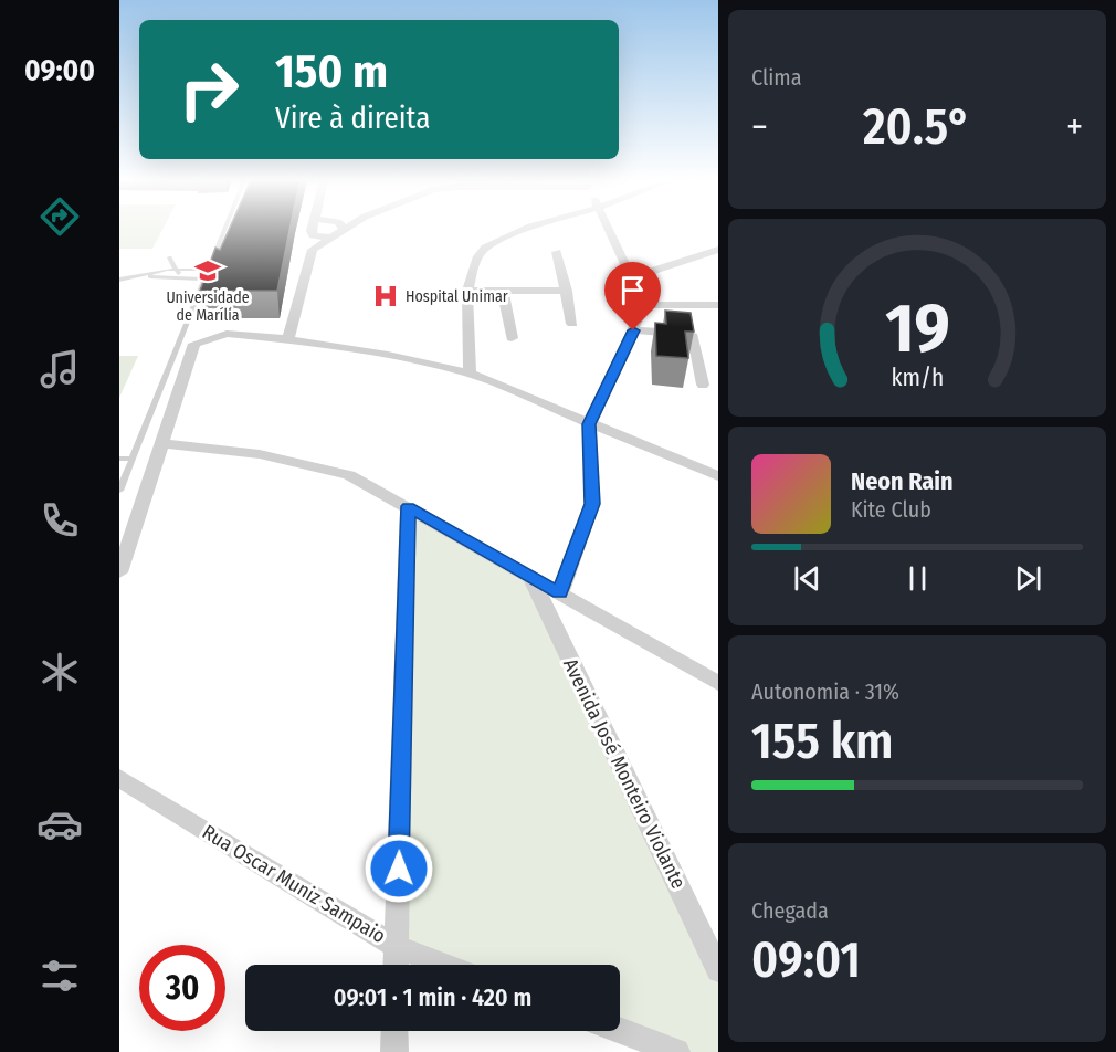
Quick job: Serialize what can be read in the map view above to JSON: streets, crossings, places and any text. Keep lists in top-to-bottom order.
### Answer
{
  "streets": {
    "street": ["Avenida José Monteiro Violante", "Rua Oscar Muniz Sampaio"]
  },
  "places": {
    "school or university": ["Universidade de Marília"],
    "hospital": ["Hospital Unimar"]
  },
  "page": {
    "tabs": "09:00",
    "tile": [
      "Clima",
      ["Autonomia · 31%", "155 km"],
      ["Chegada", "09:01"]
    ],
    "turn": ["150 m", "Vire à direita"],
    "heat": ["−", "20.5°", "+"],
    "song": ["Neon Rain", "Kite Club"],
    "limit": "30",
    "trip": "09:01 · 1 min · 420 m",
    "gauge": ["19", "km/h"]
  }
}
